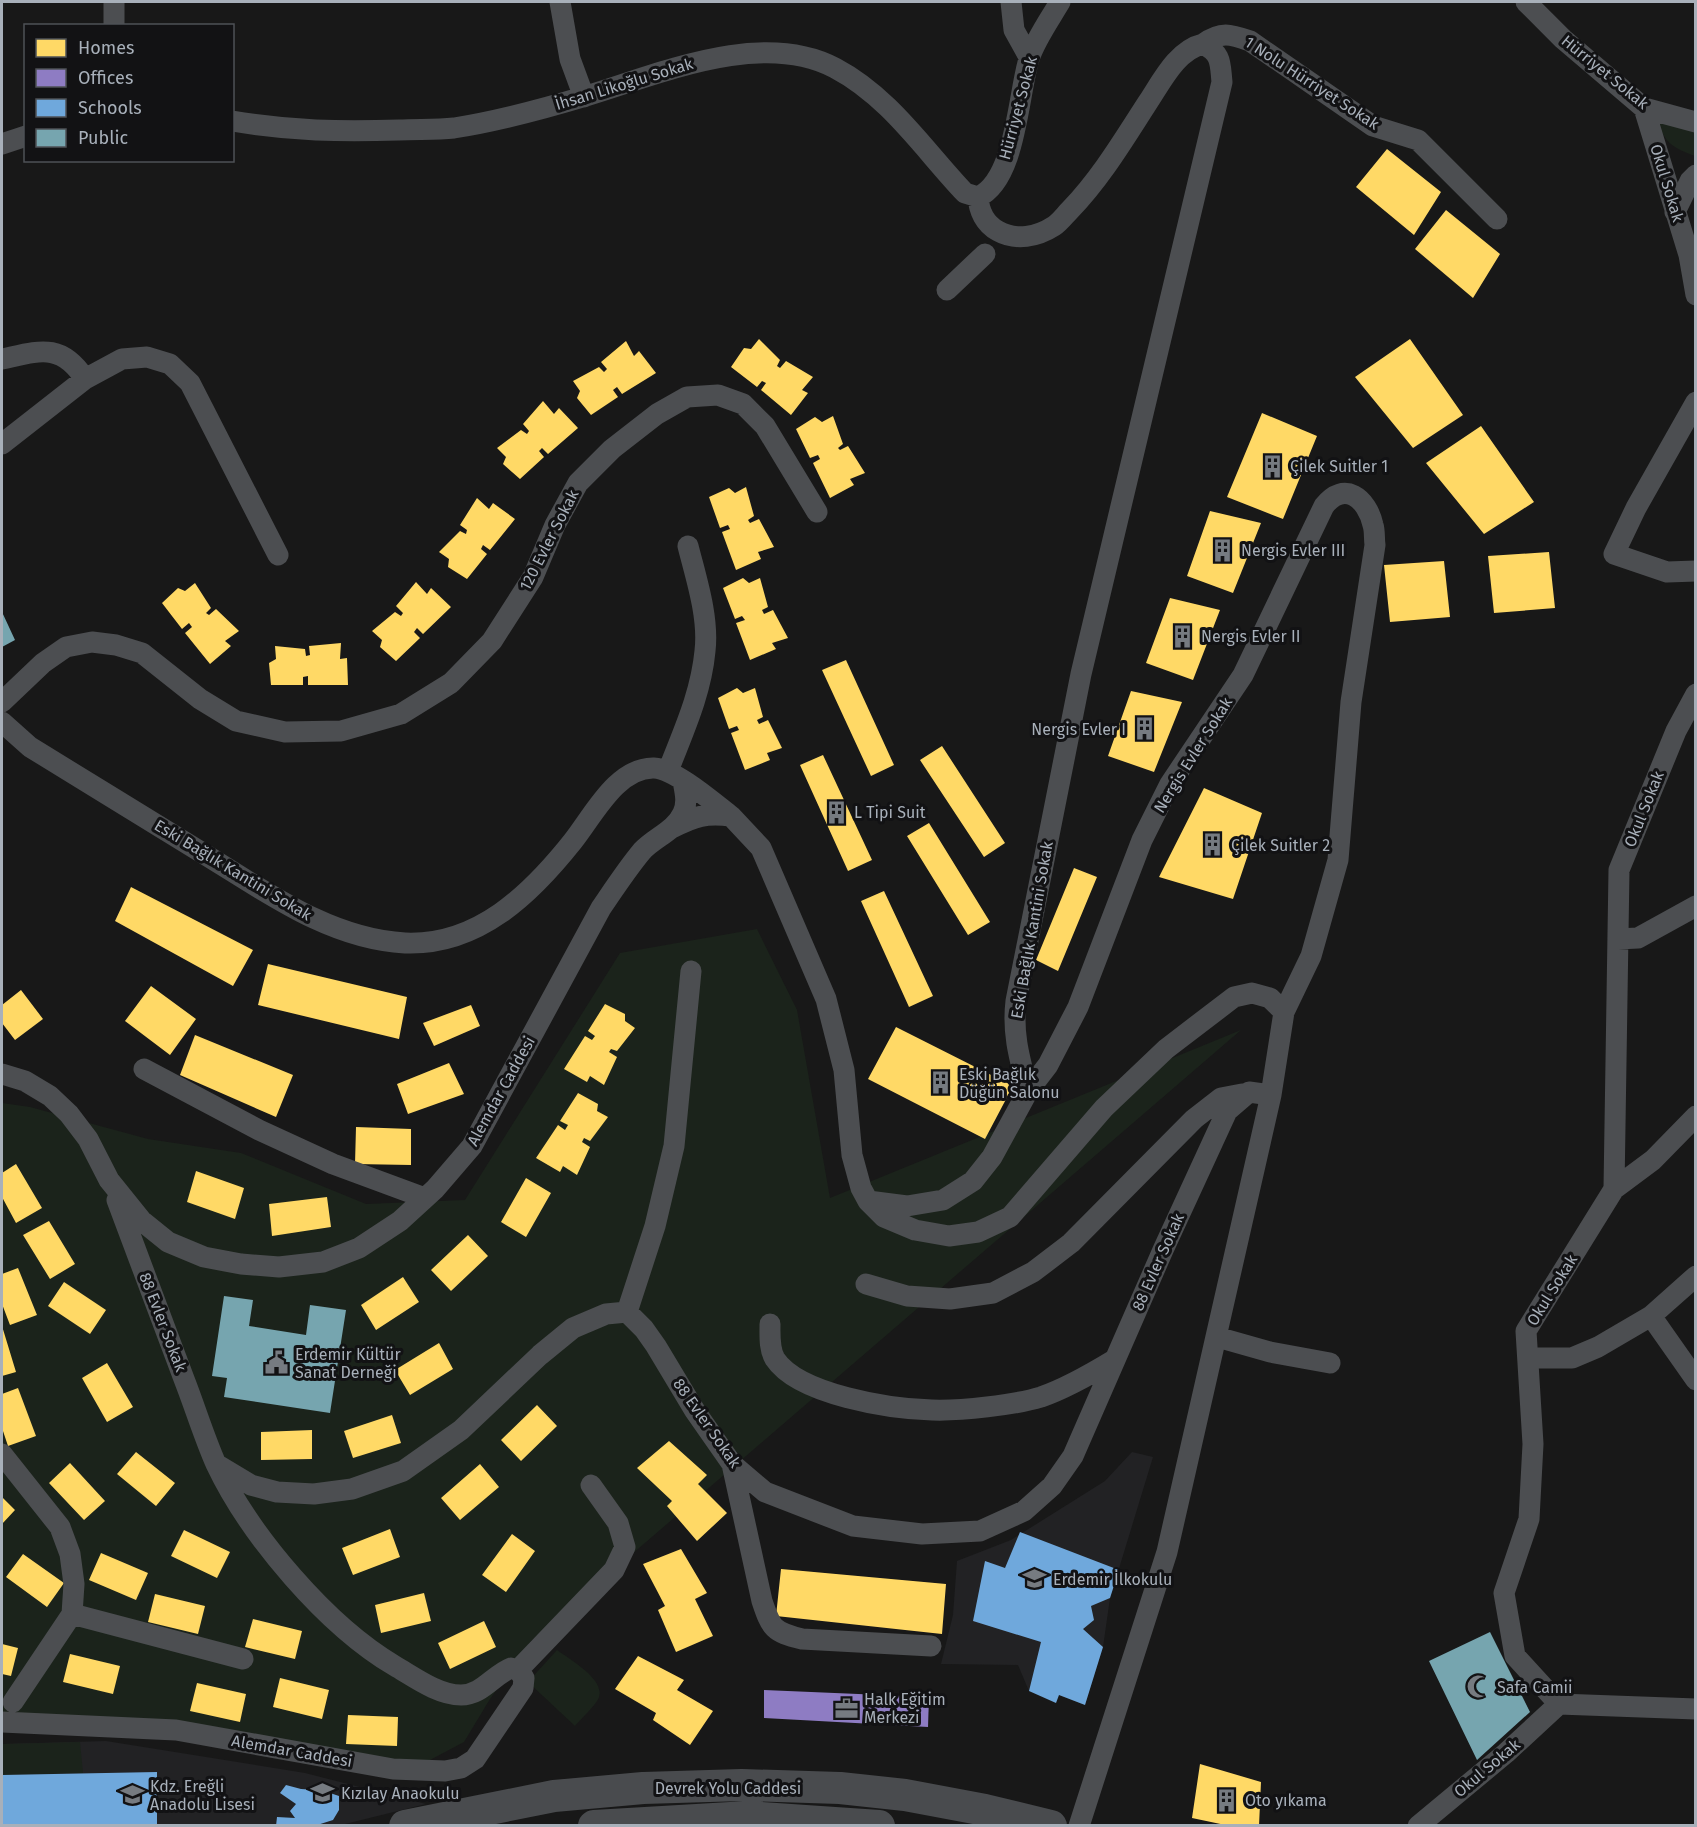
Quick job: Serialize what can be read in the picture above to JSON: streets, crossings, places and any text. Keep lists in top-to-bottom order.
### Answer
{
  "streets": {
    "highway": ["Devrek Yolu Caddesi"],
    "street": [
      "Hürriyet Sokak",
      "1 Nolu Hürriyet Sokak",
      "İhsan Likoğlu Sokak",
      "Okul Sokak",
      "120 Evler Sokak",
      "Nergis Evler Sokak",
      "Eski Bağlık Kantini Sokak",
      "Alemdar Caddesi",
      "88 Evler Sokak"
    ]
  },
  "crossings": [
    ["Hürriyet Sokak", "1 Nolu Hürriyet Sokak"],
    ["Hürriyet Sokak", "İhsan Likoğlu Sokak"],
    ["Hürriyet Sokak", "Okul Sokak"],
    ["1 Nolu Hürriyet Sokak", "İhsan Likoğlu Sokak"],
    ["1 Nolu Hürriyet Sokak", "Eski Bağlık Kantini Sokak"],
    ["Nergis Evler Sokak", "Eski Bağlık Kantini Sokak"],
    ["Eski Bağlık Kantini Sokak", "Alemdar Caddesi"],
    ["Alemdar Caddesi", "88 Evler Sokak"]
  ],
  "places": {
    "building": [
      "Çilek Suitler 1",
      "Nergis Evler III",
      "Nergis Evler II",
      "Nergis Evler I",
      "L Tipi Suit",
      "Çilek Suitler 2",
      "Eski Bağlık Düğün Salonu",
      "Oto yıkama"
    ],
    "public building": ["Erdemir Kültür Sanat Derneği"],
    "school or university": ["Erdemir İlkokulu", "Kızılay Anaokulu", "Kdz. Ereğli Anadolu Lisesi"],
    "mosque": ["Safa Camii"],
    "office": ["Halk Eğitim Merkezi"]
  },
  "legend": [
    "Homes",
    "Offices",
    "Schools",
    "Public"
  ]
}
